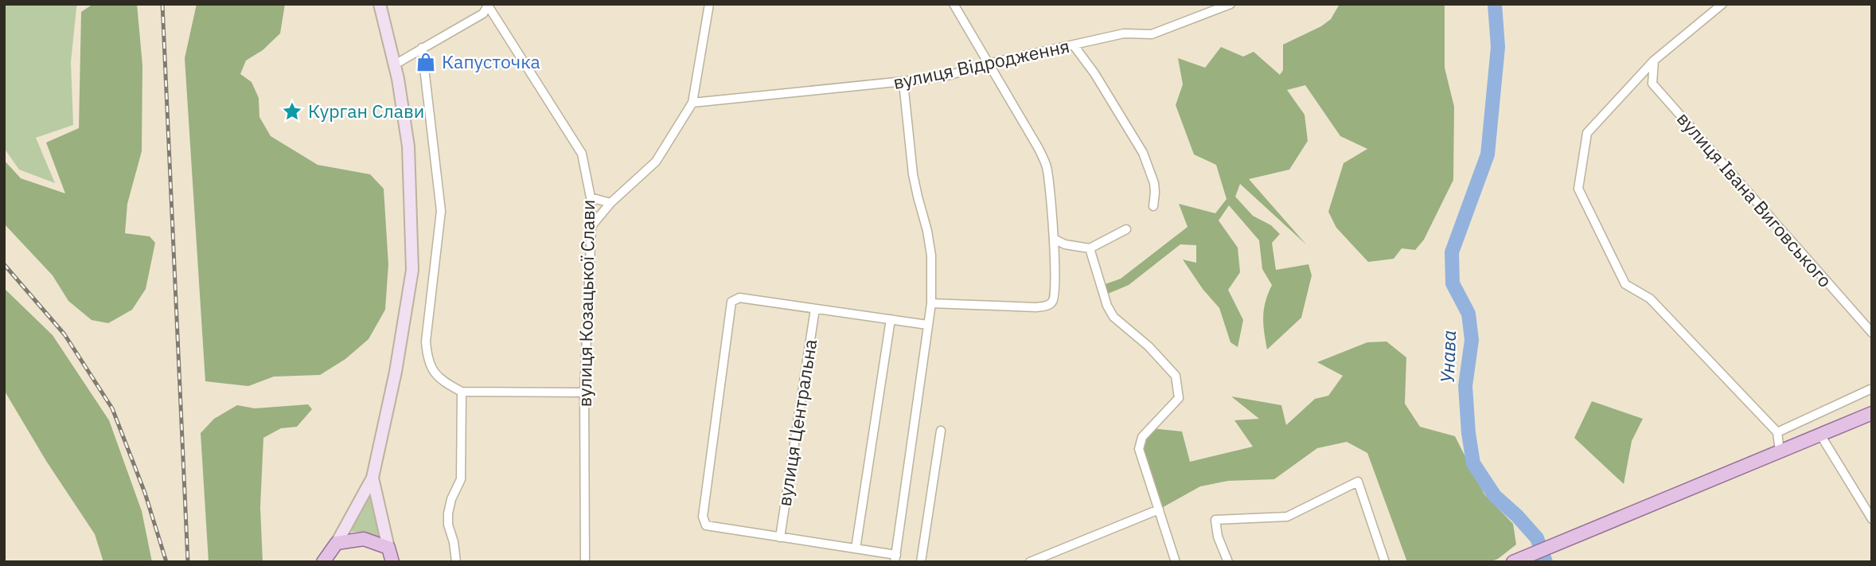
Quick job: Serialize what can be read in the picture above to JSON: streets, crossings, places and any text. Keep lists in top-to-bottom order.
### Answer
{
  "streets": {
    "street": [
      "вулиця Відродження",
      "вулиця Івана Виговського",
      "вулиця Козацької Слави",
      "вулиця Центральна"
    ]
  },
  "water": ["Унава"],
  "places": {
    "shop": ["Капусточка"],
    "place": ["Курган Слави"]
  }
}
